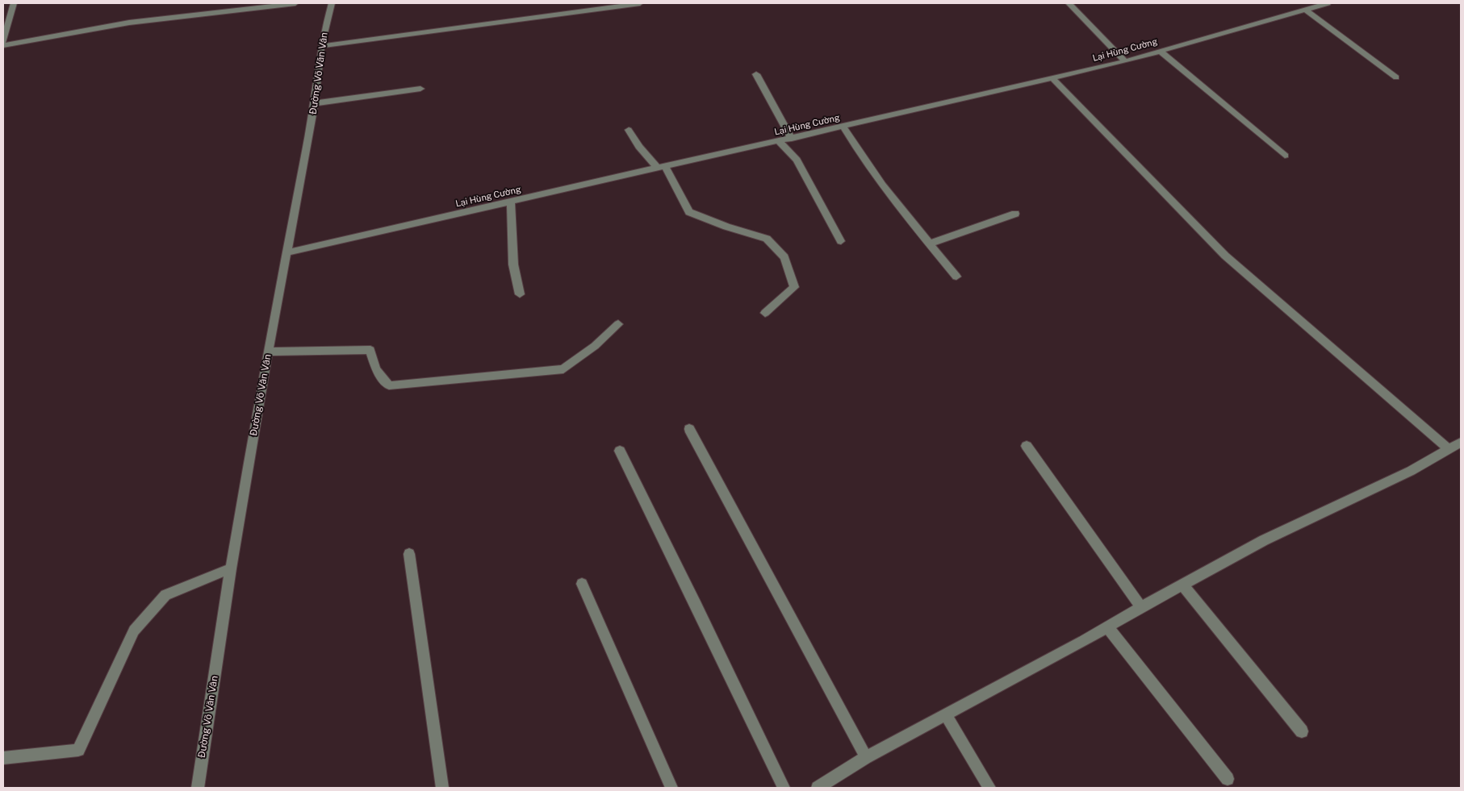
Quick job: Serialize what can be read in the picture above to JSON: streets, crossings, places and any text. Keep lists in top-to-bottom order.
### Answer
{
  "streets": {
    "street": ["Lại Hùng Cường", "Đường Võ Văn Vân"]
  },
  "crossings": [
    ["Lại Hùng Cường", "Đường Võ Văn Vân"]
  ]
}
